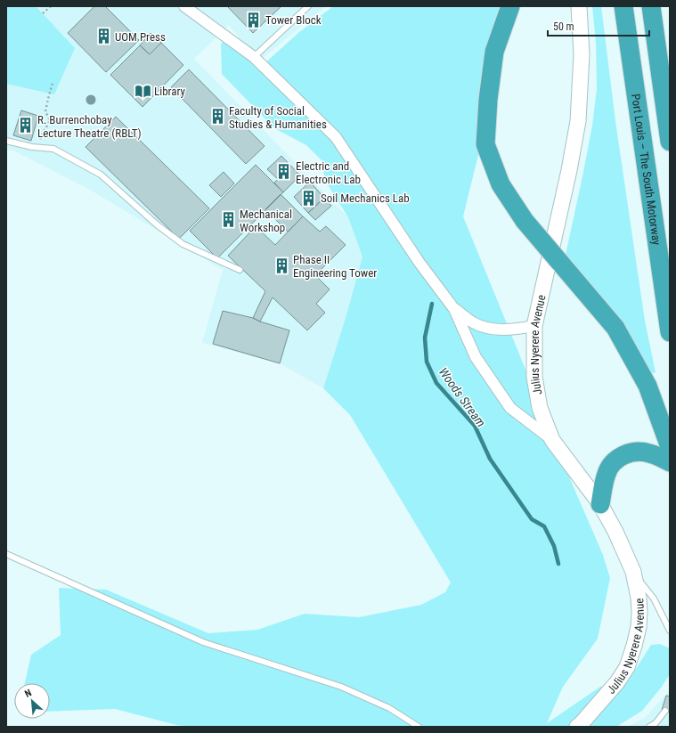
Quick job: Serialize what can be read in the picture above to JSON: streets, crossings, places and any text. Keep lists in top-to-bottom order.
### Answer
{
  "streets": {
    "highway": ["Port Louis – The South Motorway"],
    "main road": ["Julius Nyerere Avenue"]
  },
  "water": ["Woods Stream"],
  "places": {
    "building": [
      "Tower Block",
      "UOM Press",
      "Faculty of Social Studies & Humanities",
      "R. Burrenchobay Lecture Theatre (RBLT)",
      "Electric and Electronic Lab",
      "Soil Mechanics Lab",
      "Mechanical Workshop",
      "Phase II Engineering Tower"
    ],
    "library": ["Library"]
  },
  "scale_bar": "50 m",
  "north": "top left"
}
